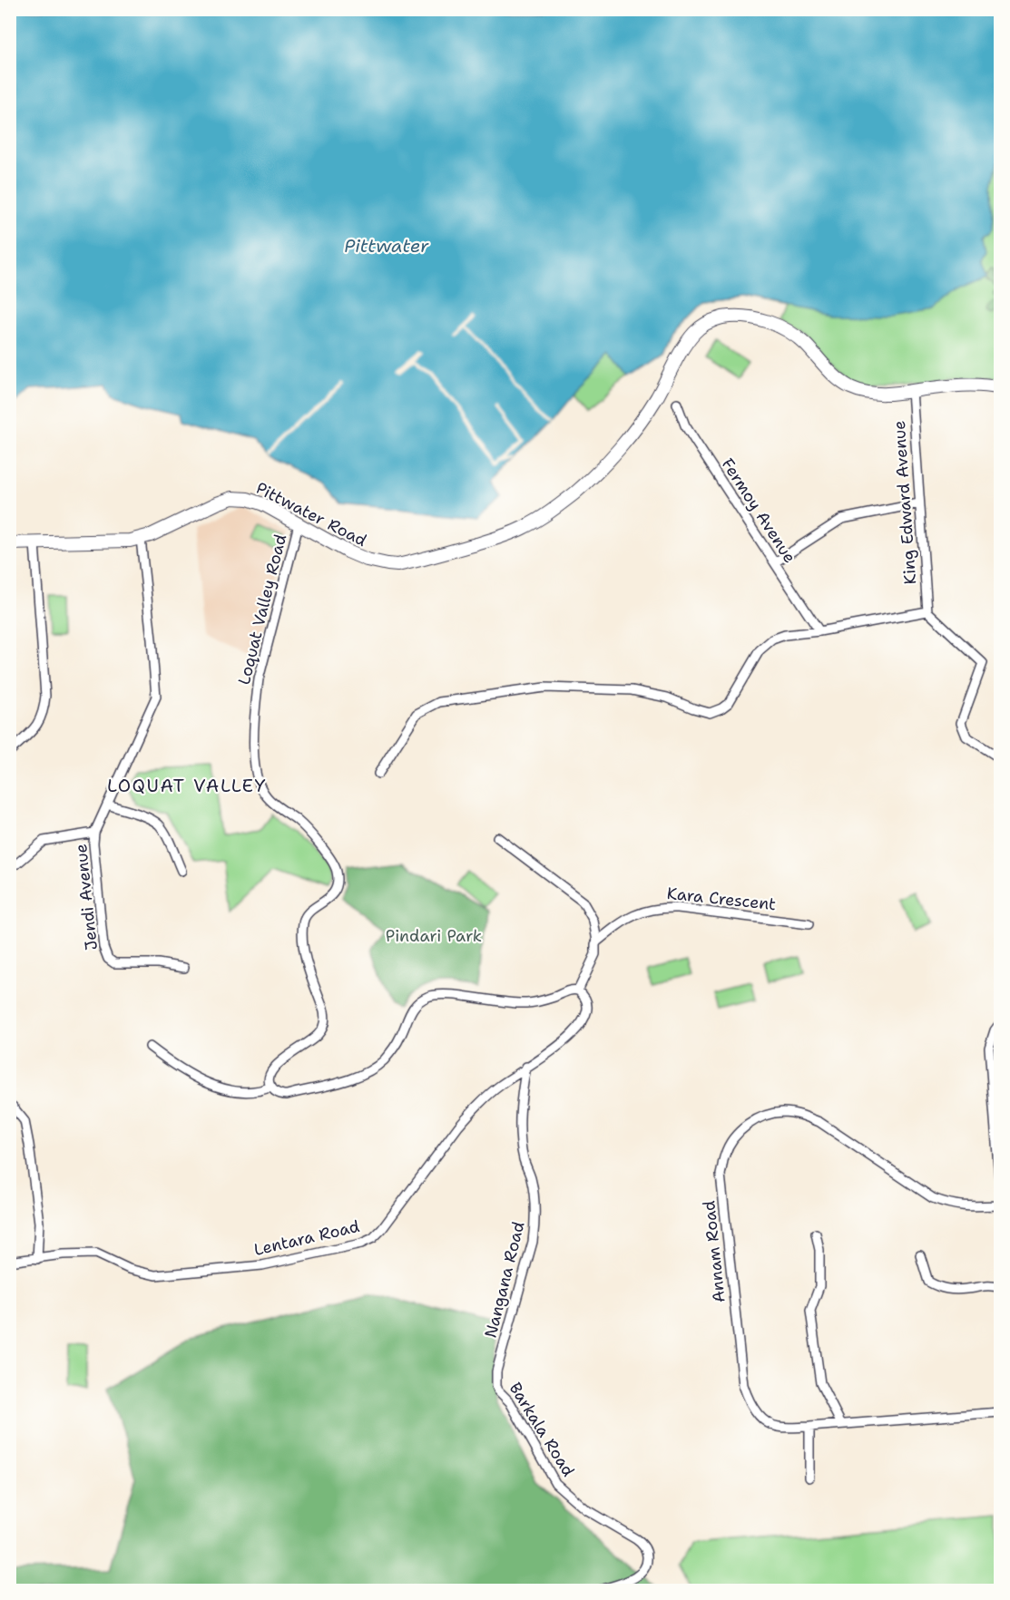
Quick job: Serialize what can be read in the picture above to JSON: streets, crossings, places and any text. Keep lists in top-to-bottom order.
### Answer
{
  "streets": {
    "main road": ["Pittwater Road"],
    "street": [
      "King Edward Avenue",
      "Fermoy Avenue",
      "Loquat Valley Road",
      "Jendi Avenue",
      "Kara Crescent",
      "Lentara Road",
      "Annam Road",
      "Nangana Road",
      "Barkala Road"
    ]
  },
  "crossings": [
    ["King Edward Avenue", "Pittwater Road"],
    ["Pittwater Road", "Loquat Valley Road"],
    ["Pittwater Road", "Jendi Avenue"],
    ["Lentara Road", "Nangana Road"],
    ["Nangana Road", "Barkala Road"]
  ],
  "districts": ["LOQUAT VALLEY"],
  "water": ["Pittwater"],
  "parks": ["Pindari Park"]
}
